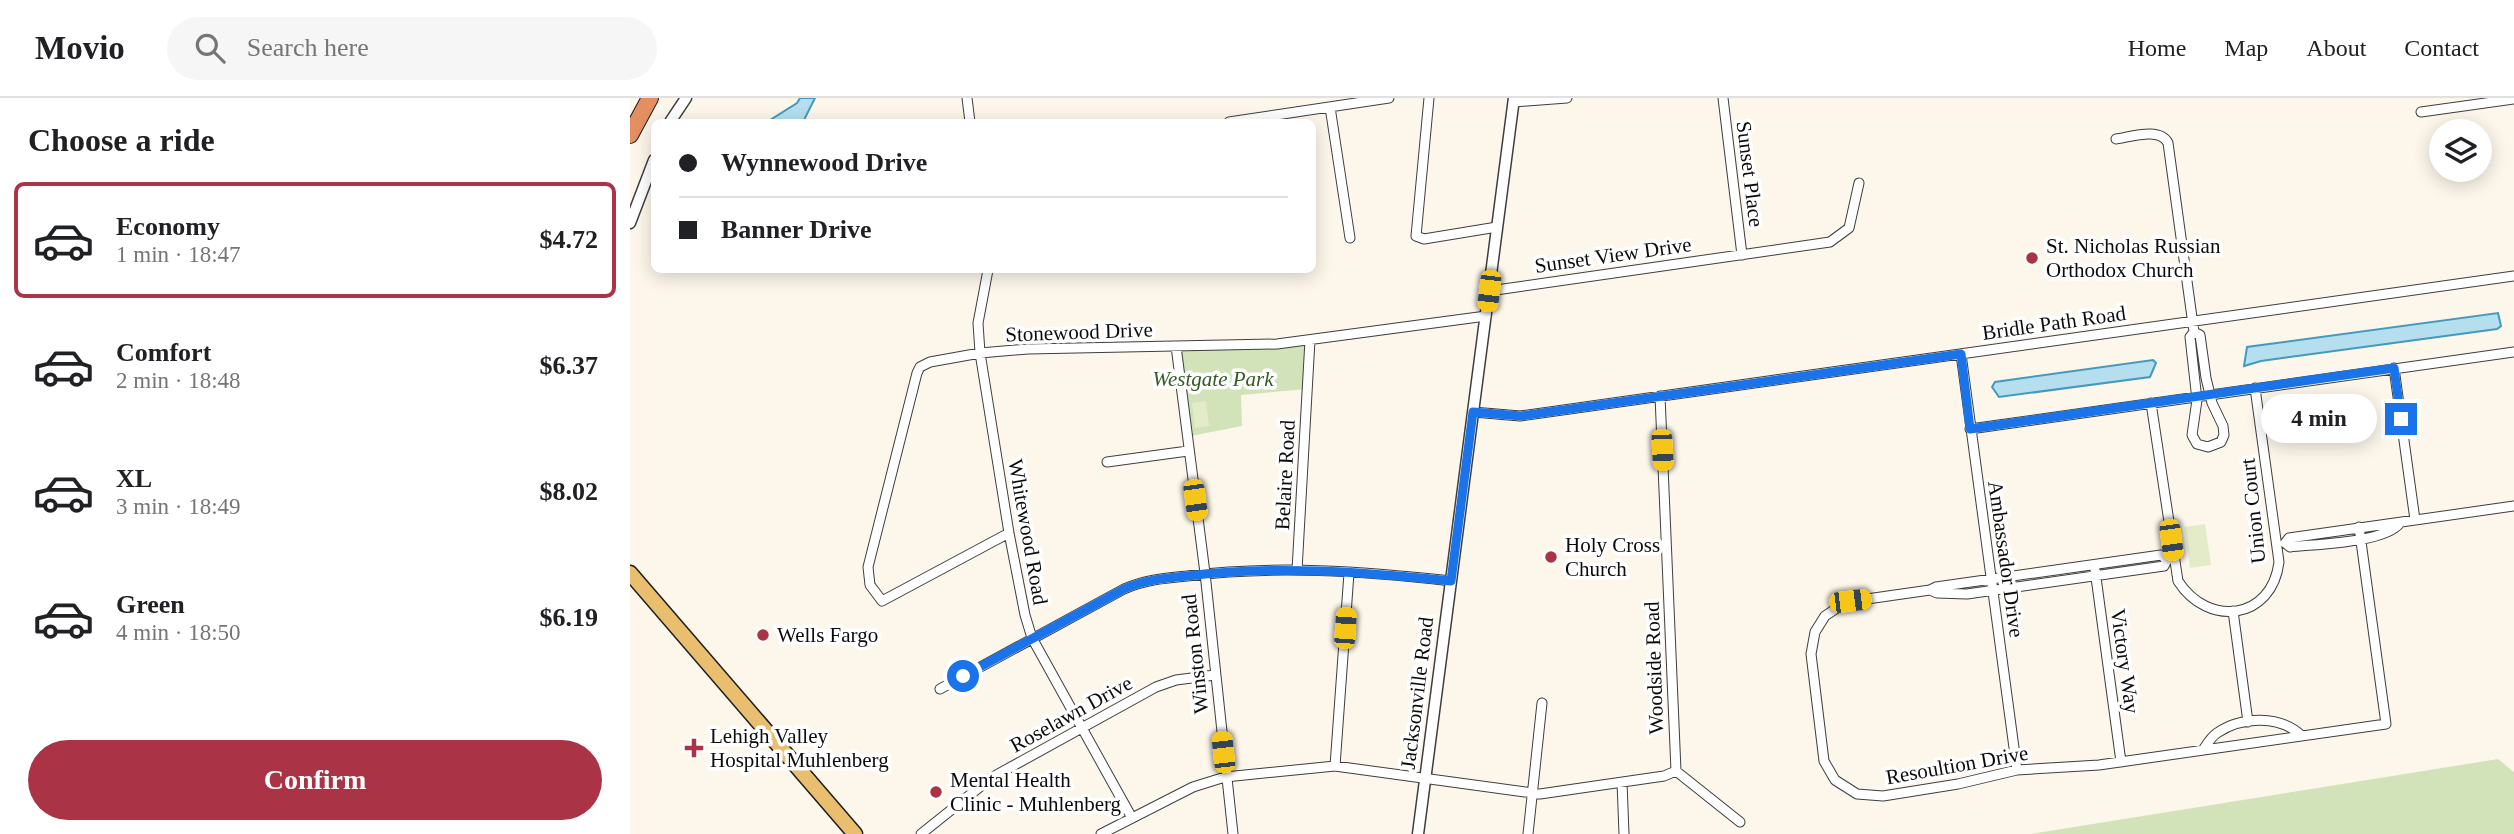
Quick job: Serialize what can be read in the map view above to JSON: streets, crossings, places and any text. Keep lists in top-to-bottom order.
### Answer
{
  "streets": {
    "street": [
      "Sunset Place",
      "Sunset View Drive",
      "Bridle Path Road",
      "Stonewood Drive",
      "Belaire Road",
      "Union Court",
      "Whitewood Road",
      "Ambassador Drive",
      "Winston Road",
      "Victory Way",
      "Woodside Road",
      "Jacksonville Road",
      "Roselawn Drive",
      "Resoultion Drive"
    ]
  },
  "crossings": [
    ["Sunset Place", "Sunset View Drive"],
    ["Sunset View Drive", "Jacksonville Road"],
    ["Bridle Path Road", "Ambassador Drive"],
    ["Bridle Path Road", "Woodside Road"],
    ["Bridle Path Road", "Jacksonville Road"],
    ["Stonewood Drive", "Belaire Road"],
    ["Stonewood Drive", "Whitewood Road"],
    ["Stonewood Drive", "Winston Road"],
    ["Stonewood Drive", "Jacksonville Road"],
    ["Whitewood Road", "Roselawn Drive"],
    ["Ambassador Drive", "Resoultion Drive"],
    ["Winston Road", "Roselawn Drive"],
    ["Victory Way", "Resoultion Drive"]
  ],
  "parks": ["Westgate Park"],
  "places": {
    "other": [
      "St. Nicholas Russian Orthodox Church",
      "Holy Cross Church",
      "Wells Fargo",
      "Mental Health Clinic - Muhlenberg"
    ],
    "health": ["Lehigh Valley Hospital Muhlenberg"]
  },
  "page": {
    "header": "Movio",
    "search": "Search here",
    "nav": [
      "Home",
      "Map",
      "About",
      "Contact"
    ],
    "heading": "Choose a ride",
    "banner": ["Wynnewood Drive", "Banner Drive"],
    "list": [
      {
        "name": "Economy",
        "note": "1 min · 18:47",
        "value": "$4.72"
      },
      {
        "name": "Comfort",
        "note": "2 min · 18:48",
        "value": "$6.37"
      },
      {
        "name": "XL",
        "note": "3 min · 18:49",
        "value": "$8.02"
      },
      {
        "name": "Green",
        "note": "4 min · 18:50",
        "value": "$6.19"
      }
    ],
    "bubble": "4 min",
    "buttons": "Confirm"
  }
}
